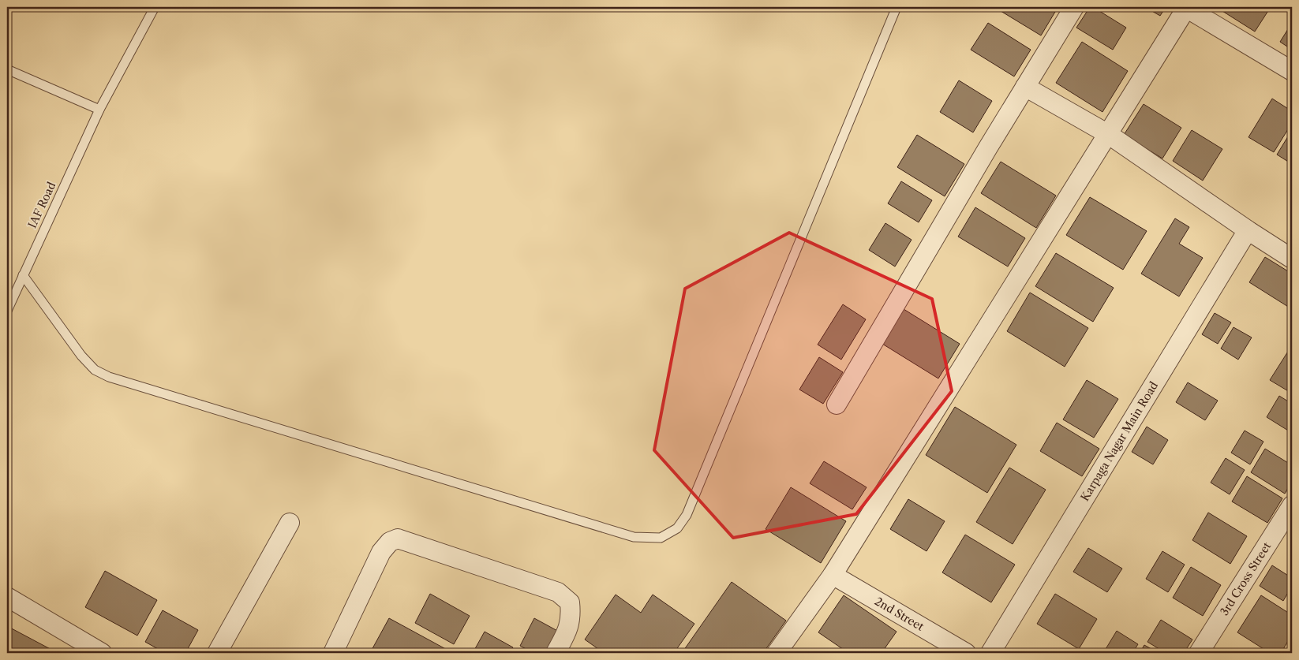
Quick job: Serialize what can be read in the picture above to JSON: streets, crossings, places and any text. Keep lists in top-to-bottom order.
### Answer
{
  "streets": {
    "street": ["Karpaga Nagar Main Road", "3rd Cross Street", "2nd Street"],
    "lane": ["IAF Road"]
  }
}
